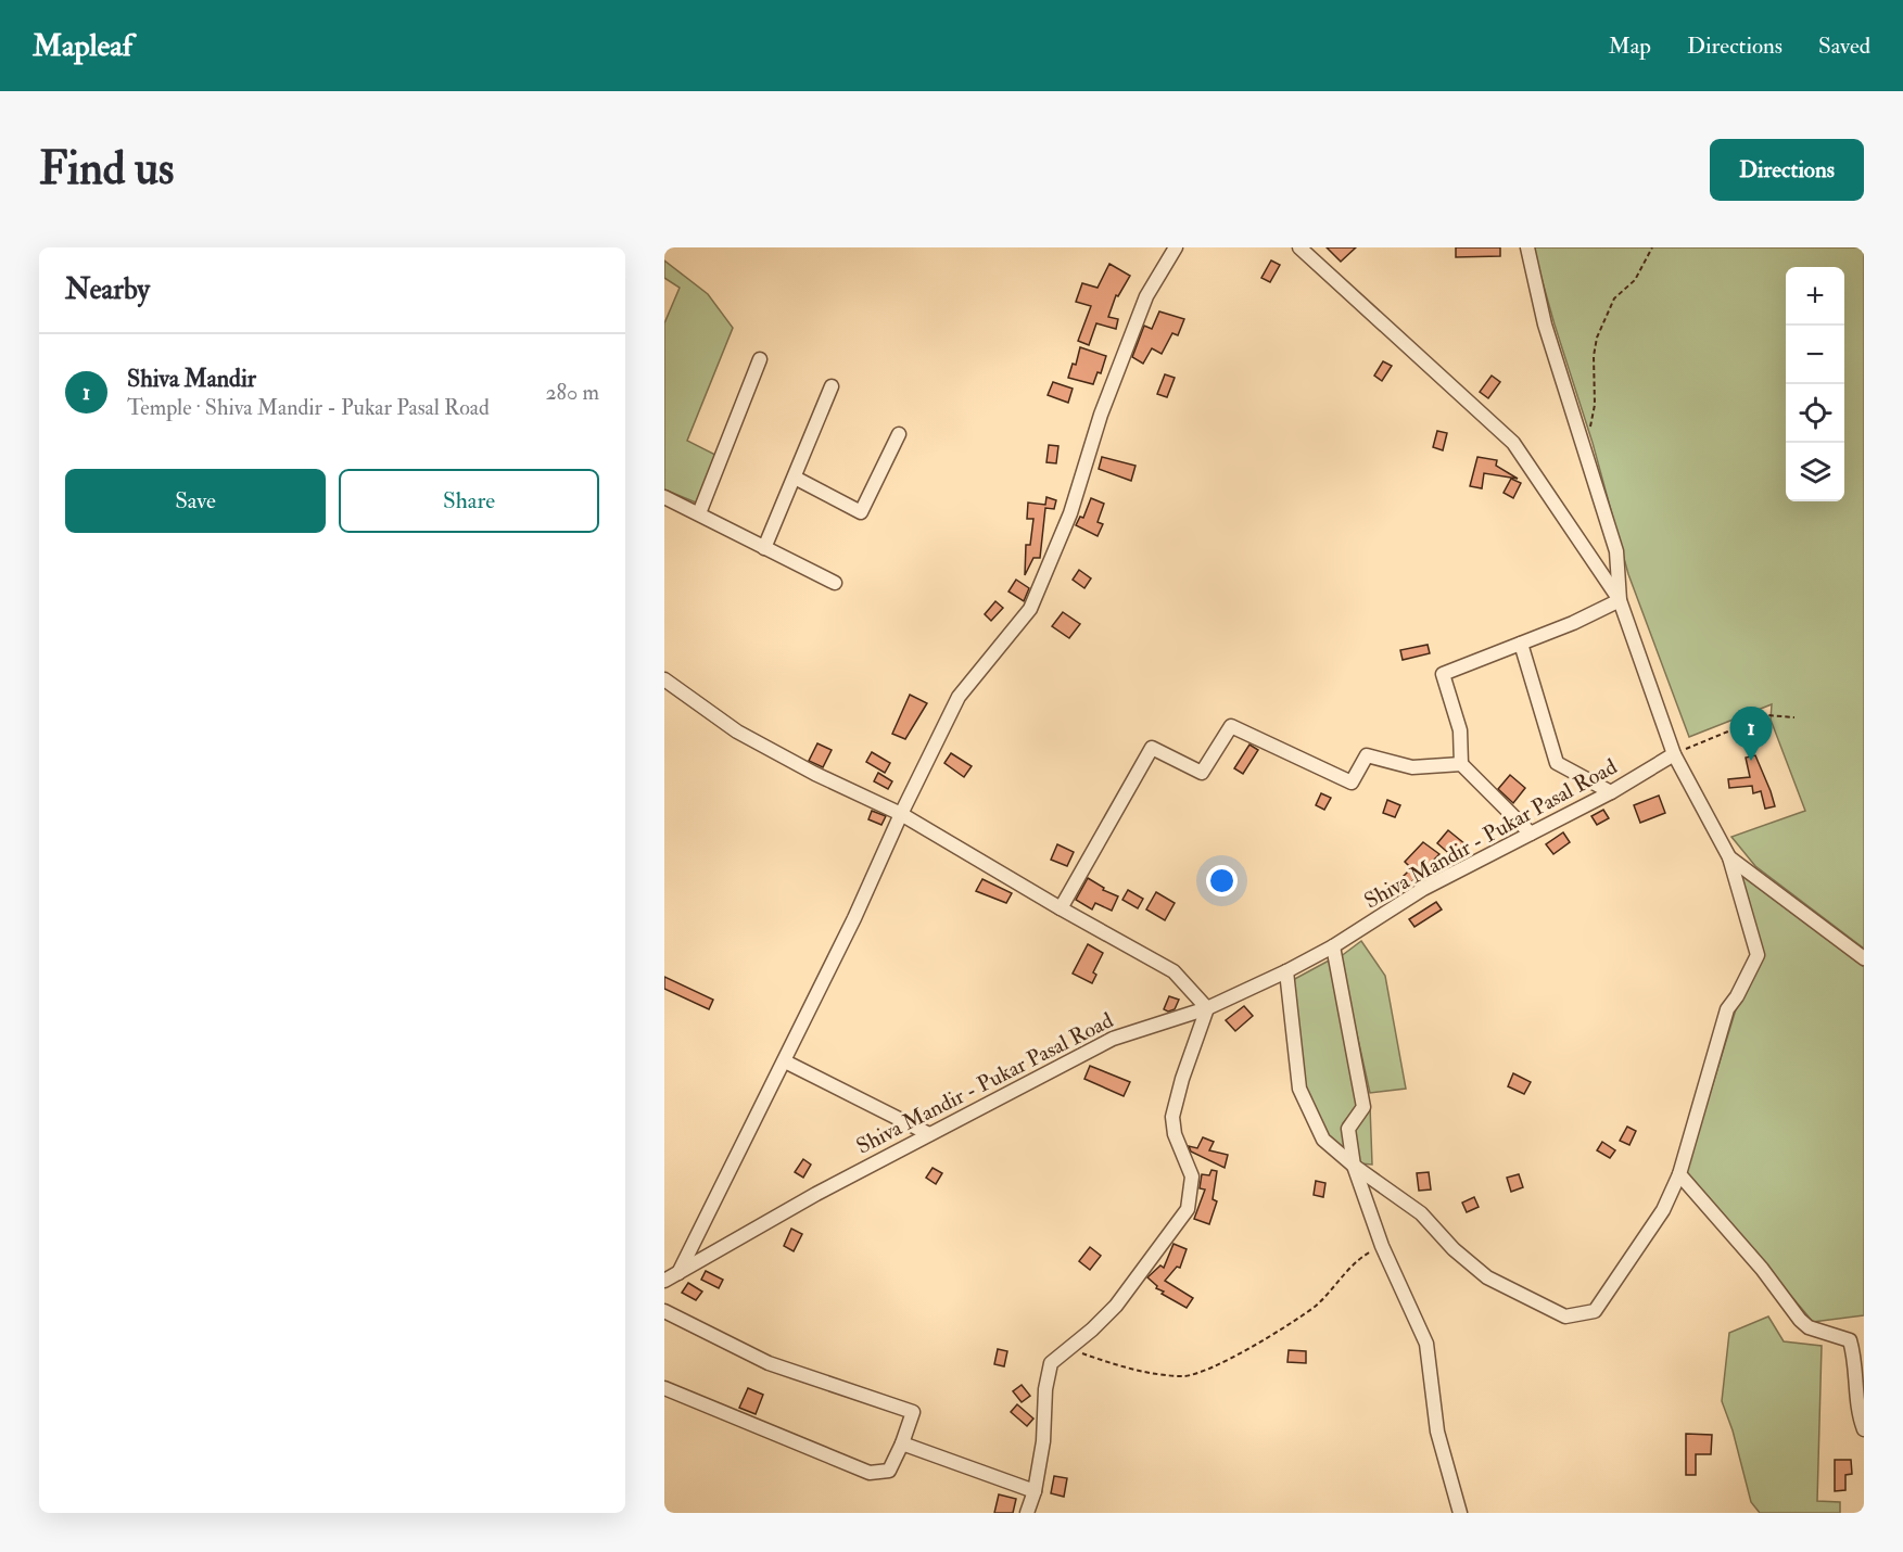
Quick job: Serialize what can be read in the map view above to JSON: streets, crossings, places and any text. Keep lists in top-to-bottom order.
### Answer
{
  "streets": {
    "street": ["Shiva Mandir - Pukar Pasal Road"]
  },
  "page": {
    "header": "Mapleaf",
    "nav": ["Map", "Directions", "Saved"],
    "buttons": [
      "Directions",
      ["Save", "Share"]
    ],
    "title": "Find us",
    "heading": "Nearby",
    "map_buttons": ["+", "−"],
    "list": [
      {
        "mark": "1",
        "name": "Shiva Mandir",
        "note": "Temple · Shiva Mandir - Pukar Pasal Road",
        "value": "280 m"
      }
    ],
    "pins": "1"
  }
}
